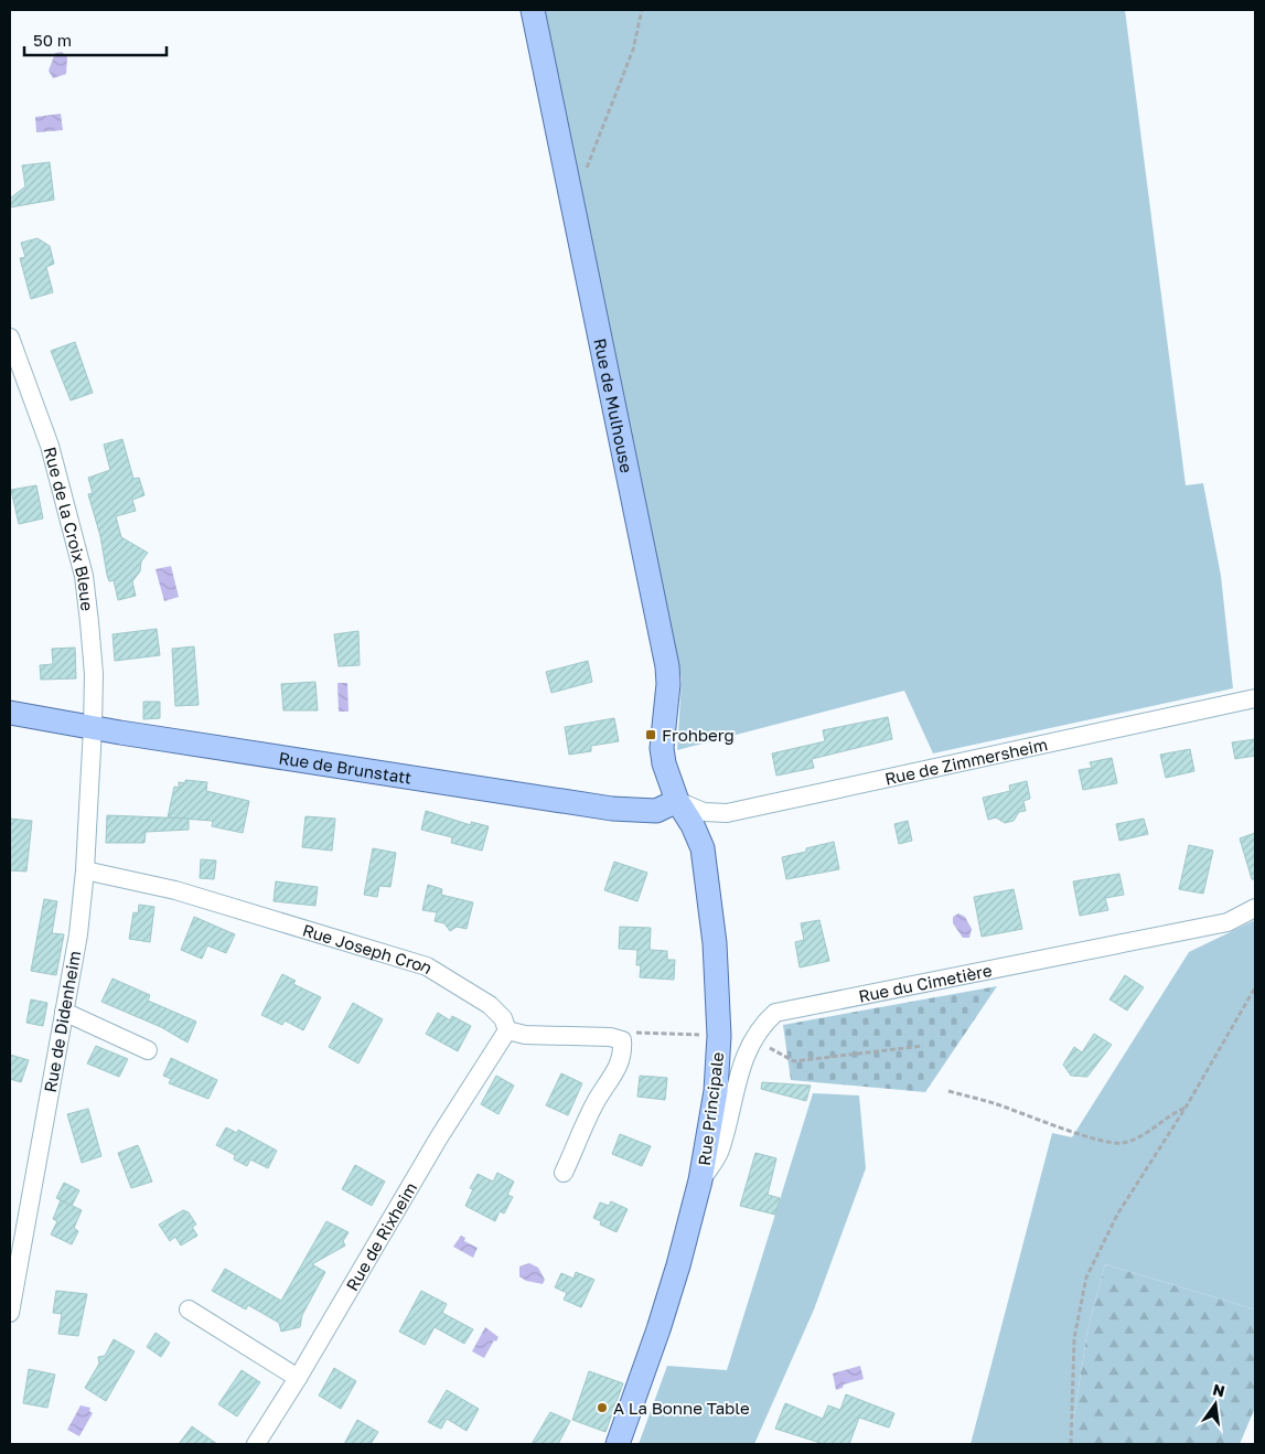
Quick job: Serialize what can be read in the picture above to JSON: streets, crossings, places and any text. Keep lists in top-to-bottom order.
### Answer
{
  "streets": {
    "main road": ["Rue de Mulhouse", "Rue de Brunstatt", "Rue Principale"],
    "street": [
      "Rue de la Croix Bleue",
      "Rue de Zimmersheim",
      "Rue Joseph Cron",
      "Rue du Cimetière",
      "Rue de Didenheim",
      "Rue de Rixheim"
    ]
  },
  "crossings": [
    ["Rue de Mulhouse", "Rue de Zimmersheim"],
    ["Rue de Mulhouse", "Rue de Brunstatt"],
    ["Rue de Mulhouse", "Rue Principale"],
    ["Rue de la Croix Bleue", "Rue de Brunstatt"],
    ["Rue de la Croix Bleue", "Rue de Didenheim"],
    ["Rue de Zimmersheim", "Rue de Brunstatt"],
    ["Rue de Zimmersheim", "Rue Principale"],
    ["Rue de Brunstatt", "Rue de Didenheim"],
    ["Rue de Brunstatt", "Rue Principale"],
    ["Rue Joseph Cron", "Rue de Didenheim"],
    ["Rue Joseph Cron", "Rue de Rixheim"],
    ["Rue du Cimetière", "Rue Principale"]
  ],
  "places": {
    "transit": ["Frohberg"],
    "other": ["A La Bonne Table"]
  },
  "scale_bar": "50 m",
  "north": "top"
}
